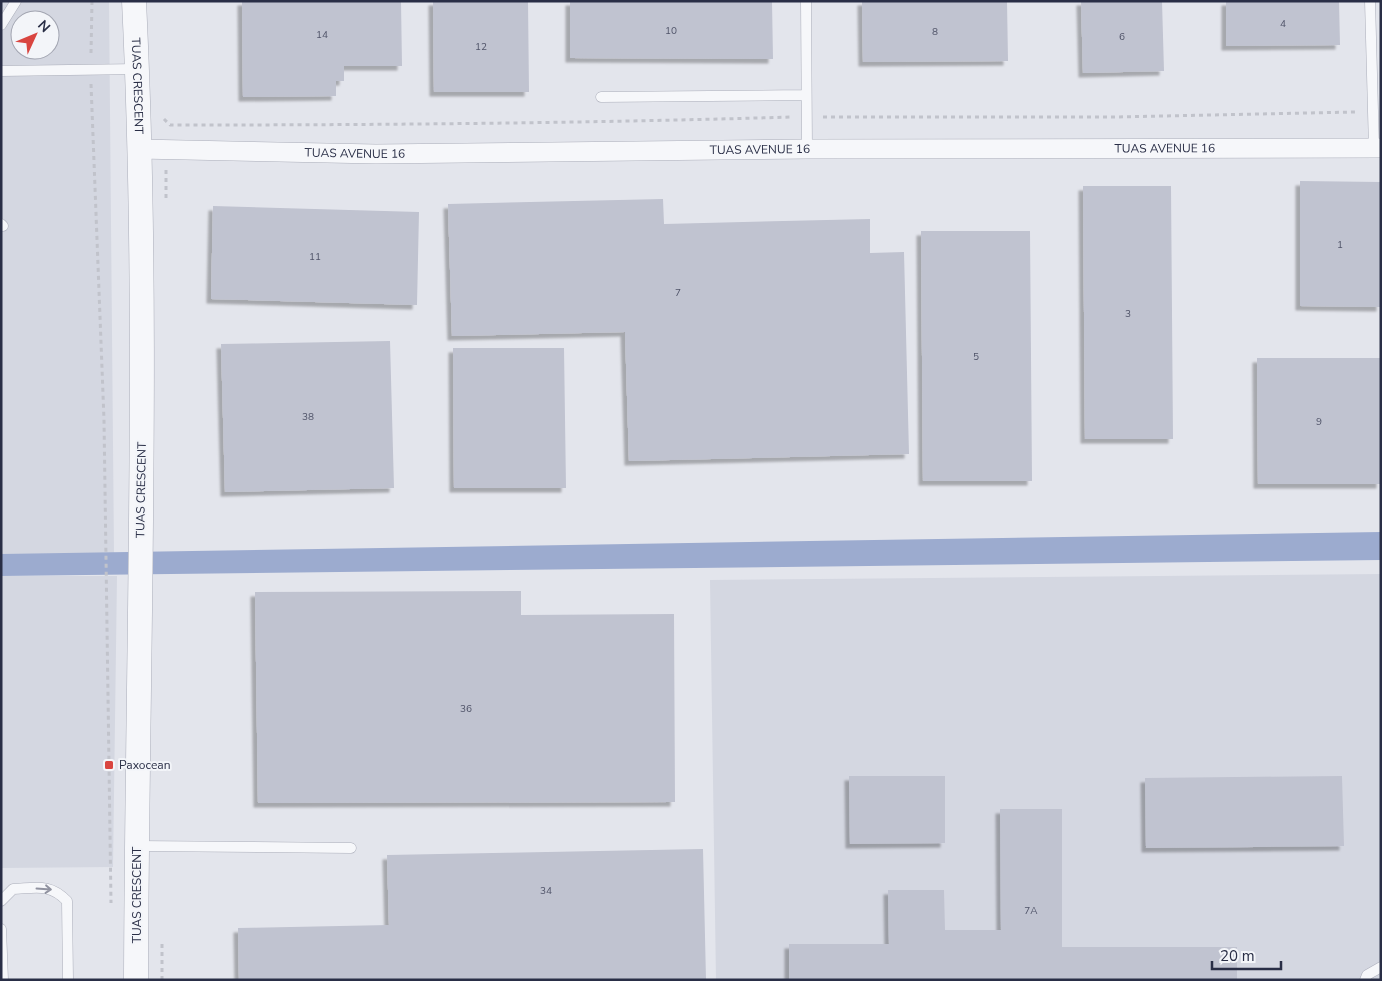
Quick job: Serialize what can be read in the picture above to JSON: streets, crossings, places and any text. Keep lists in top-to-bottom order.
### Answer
{
  "streets": {
    "street": ["TUAS CRESCENT", "TUAS AVENUE 16"]
  },
  "crossings": [
    ["TUAS CRESCENT", "TUAS AVENUE 16"]
  ],
  "places": {
    "transit": ["Paxocean"]
  },
  "house_numbers": [
    "4",
    "10",
    "8",
    "14",
    "6",
    "12",
    "1",
    "11",
    "7",
    "3",
    "5",
    "38",
    "9",
    "36",
    "34",
    "7A"
  ],
  "scale_bar": "20 m",
  "north": "top right"
}
